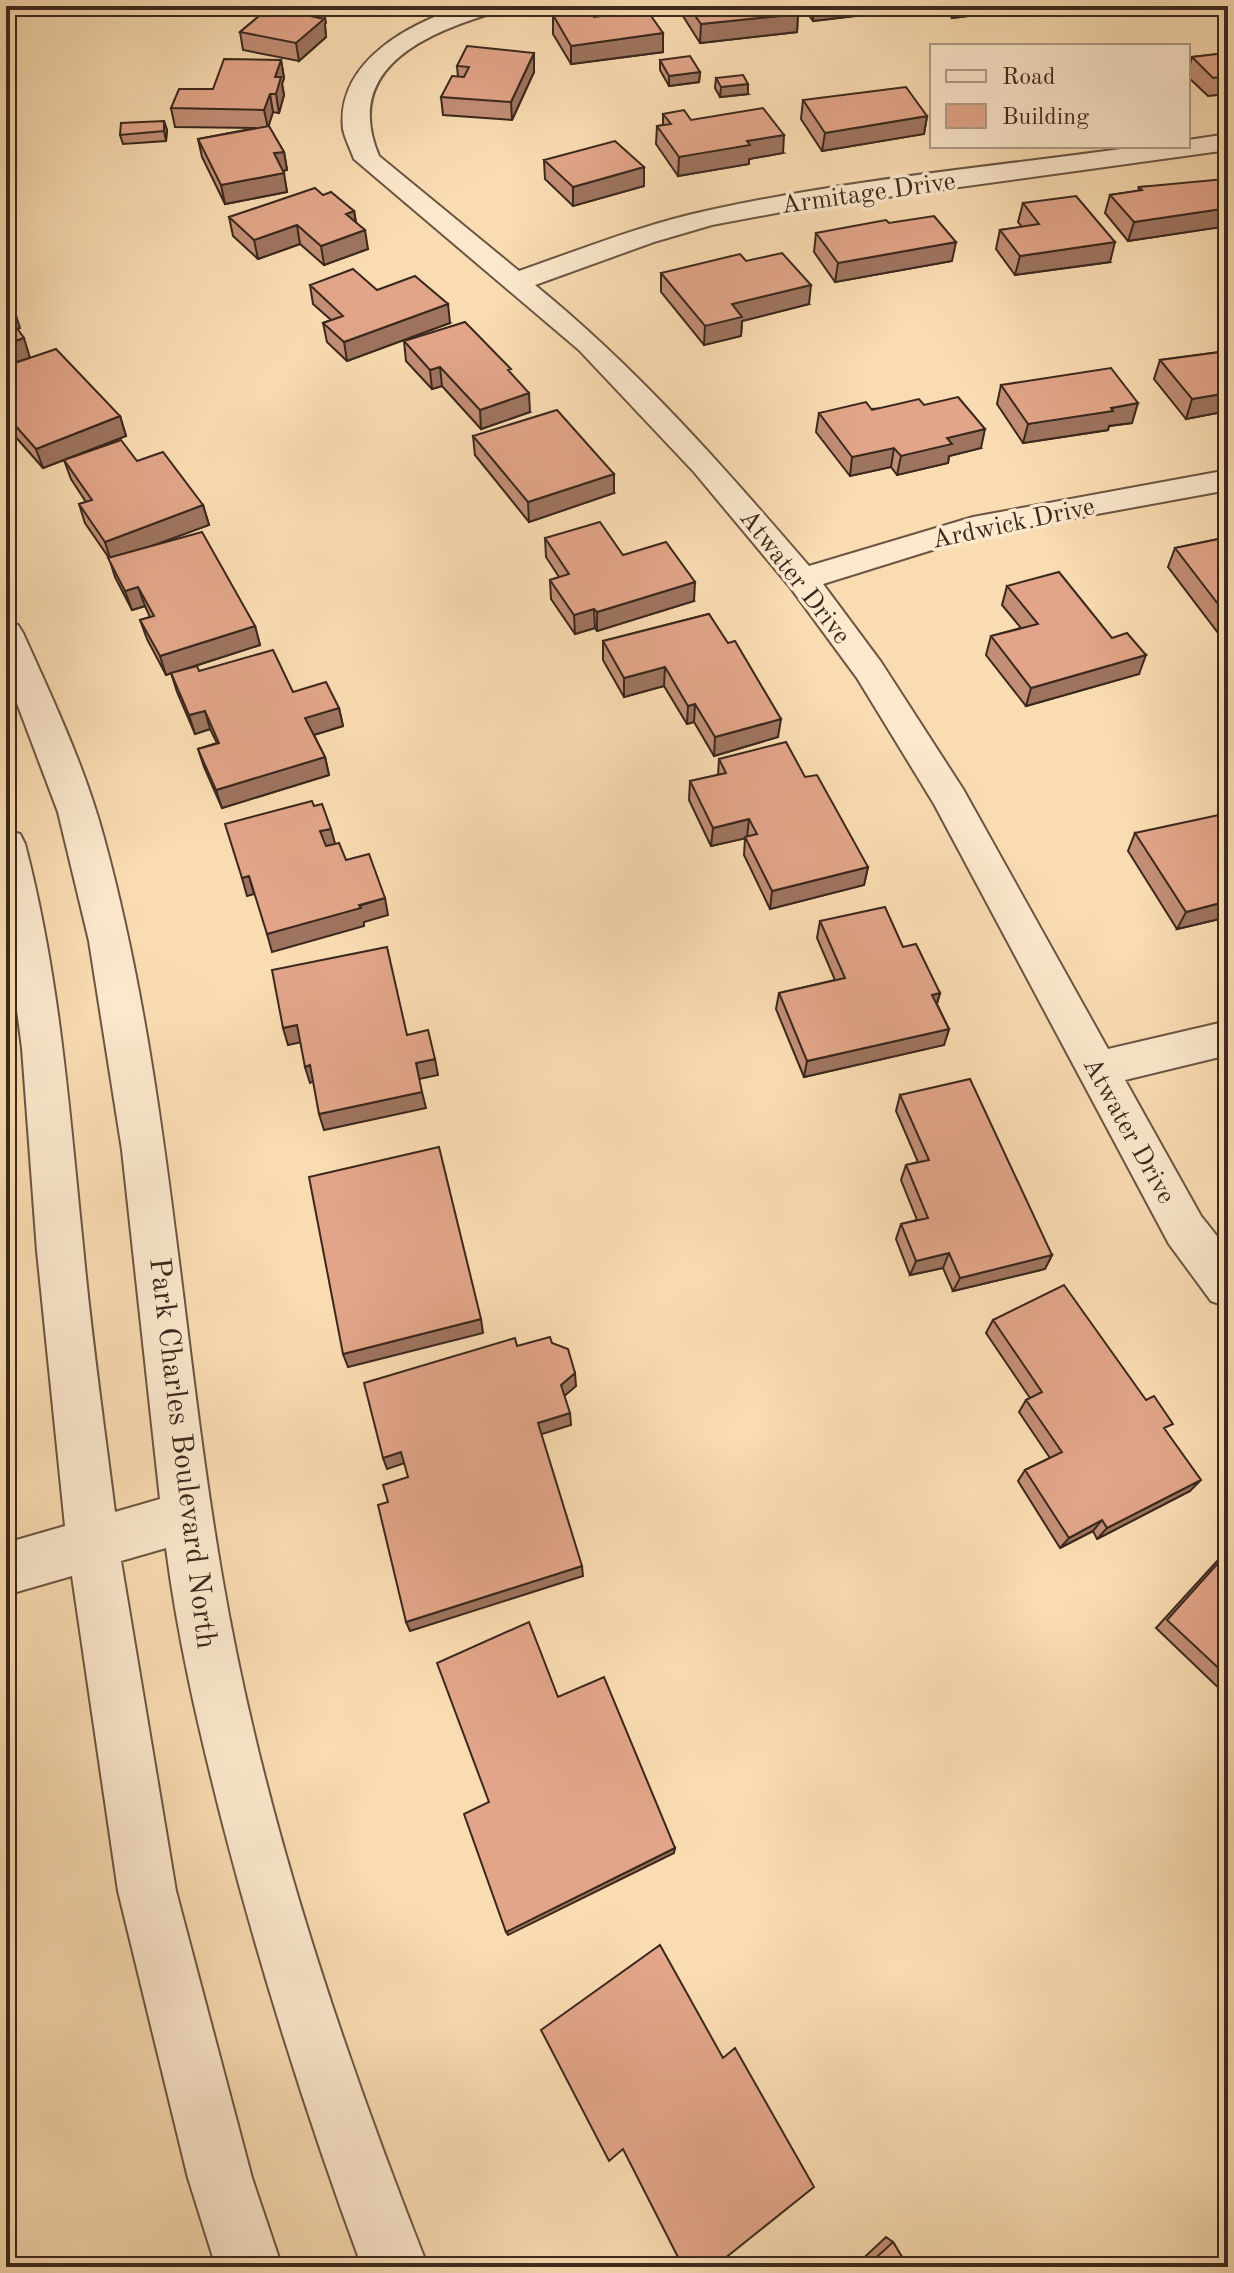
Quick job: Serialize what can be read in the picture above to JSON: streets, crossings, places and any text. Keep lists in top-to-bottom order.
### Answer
{
  "streets": {
    "street": [
      "Armitage Drive",
      "Ardwick Drive",
      "Atwater Drive",
      "Park Charles Boulevard North"
    ]
  },
  "crossings": [
    ["Armitage Drive", "Atwater Drive"],
    ["Ardwick Drive", "Atwater Drive"]
  ],
  "legend": ["Road", "Building"]
}
